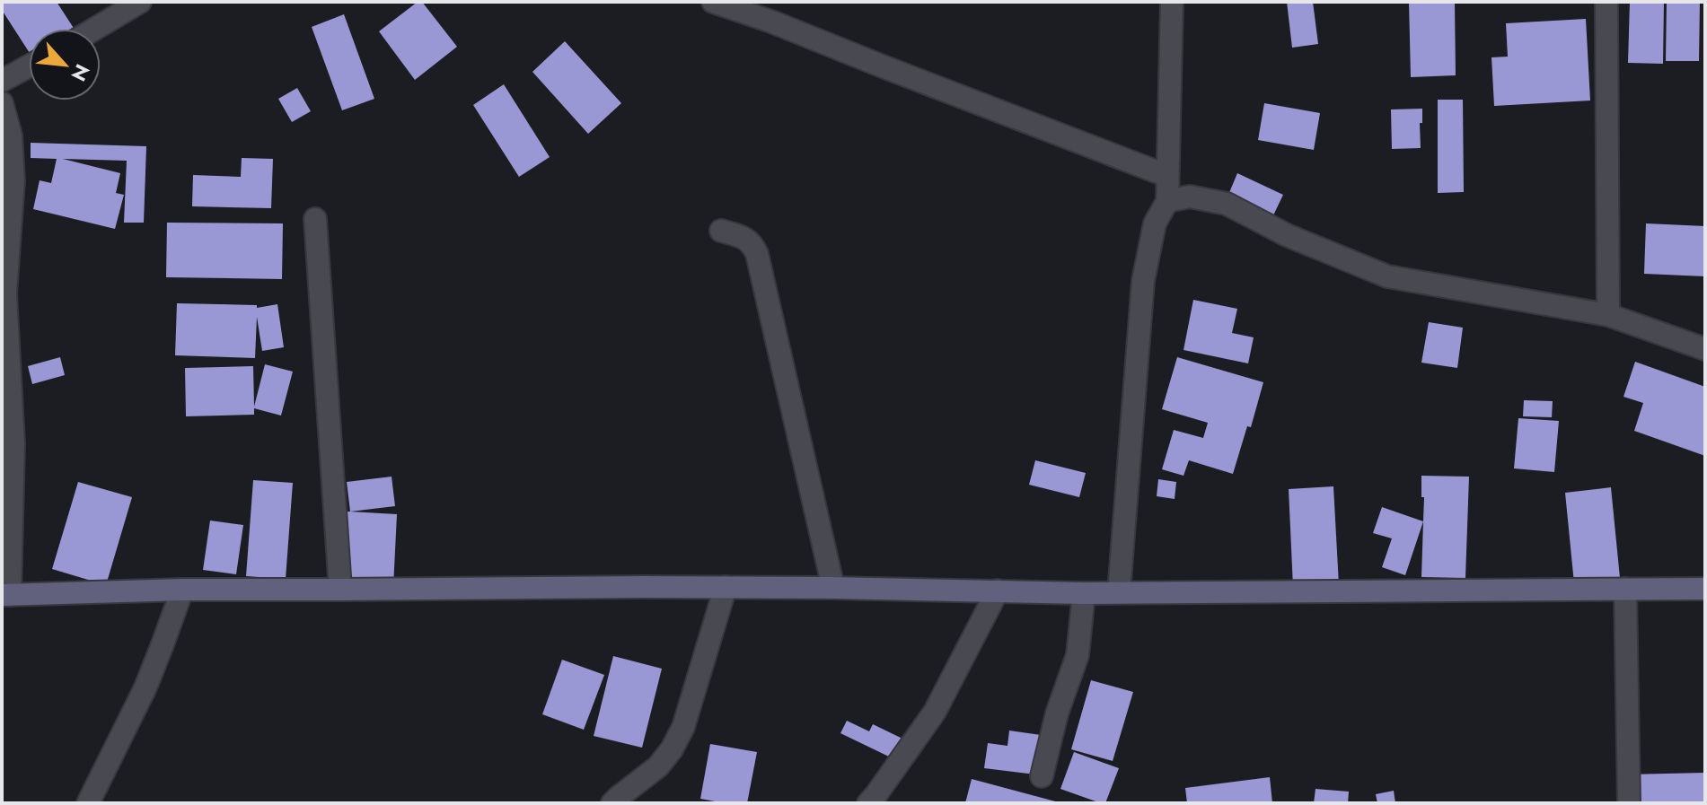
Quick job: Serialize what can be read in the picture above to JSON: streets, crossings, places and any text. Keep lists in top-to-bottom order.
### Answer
{
  "north": "bottom right"
}
